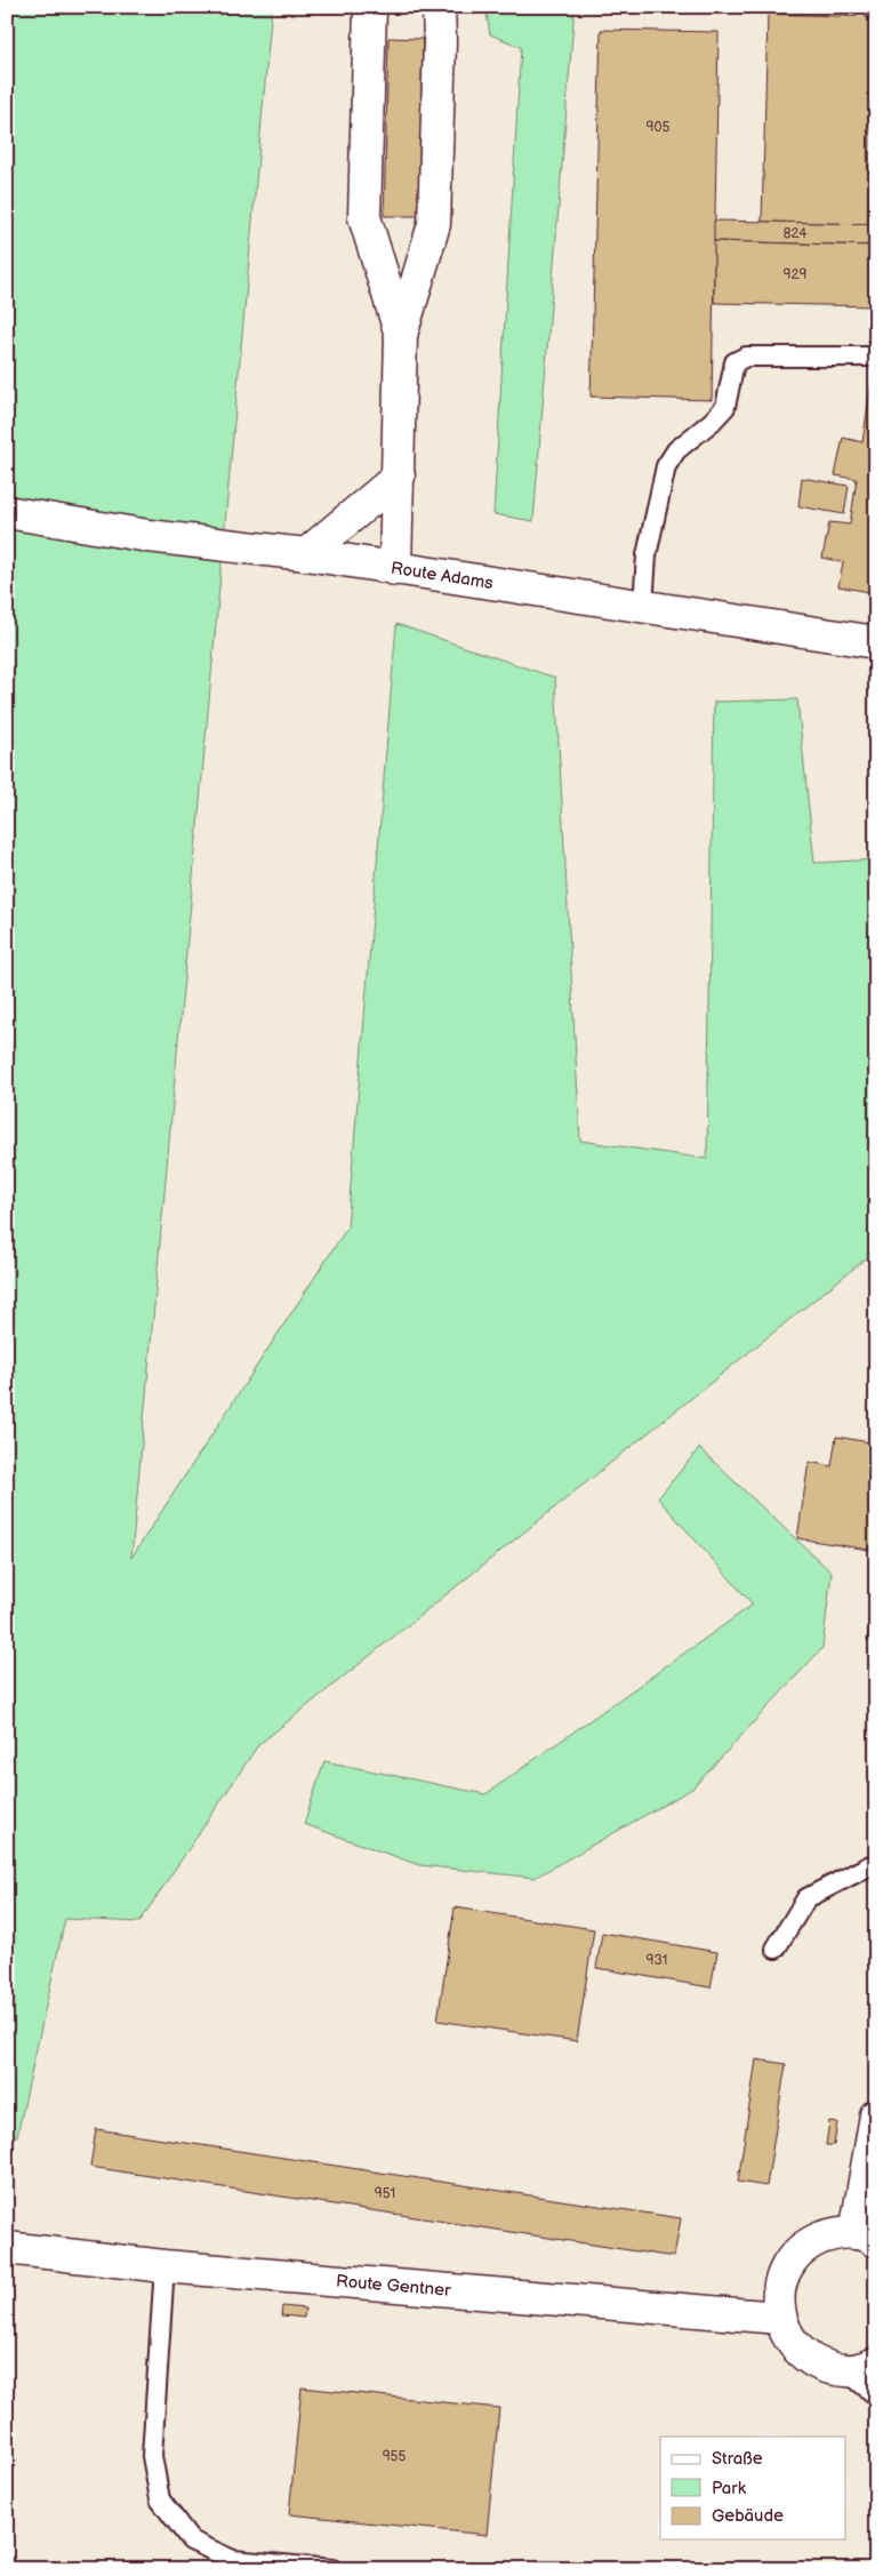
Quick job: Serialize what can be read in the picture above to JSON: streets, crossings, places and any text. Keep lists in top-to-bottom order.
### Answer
{
  "streets": {
    "street": ["Route Adams", "Route Gentner"]
  },
  "house_numbers": [
    "905",
    "824",
    "929",
    "931",
    "951",
    "955"
  ],
  "legend": ["Straße", "Park", "Gebäude"]
}
